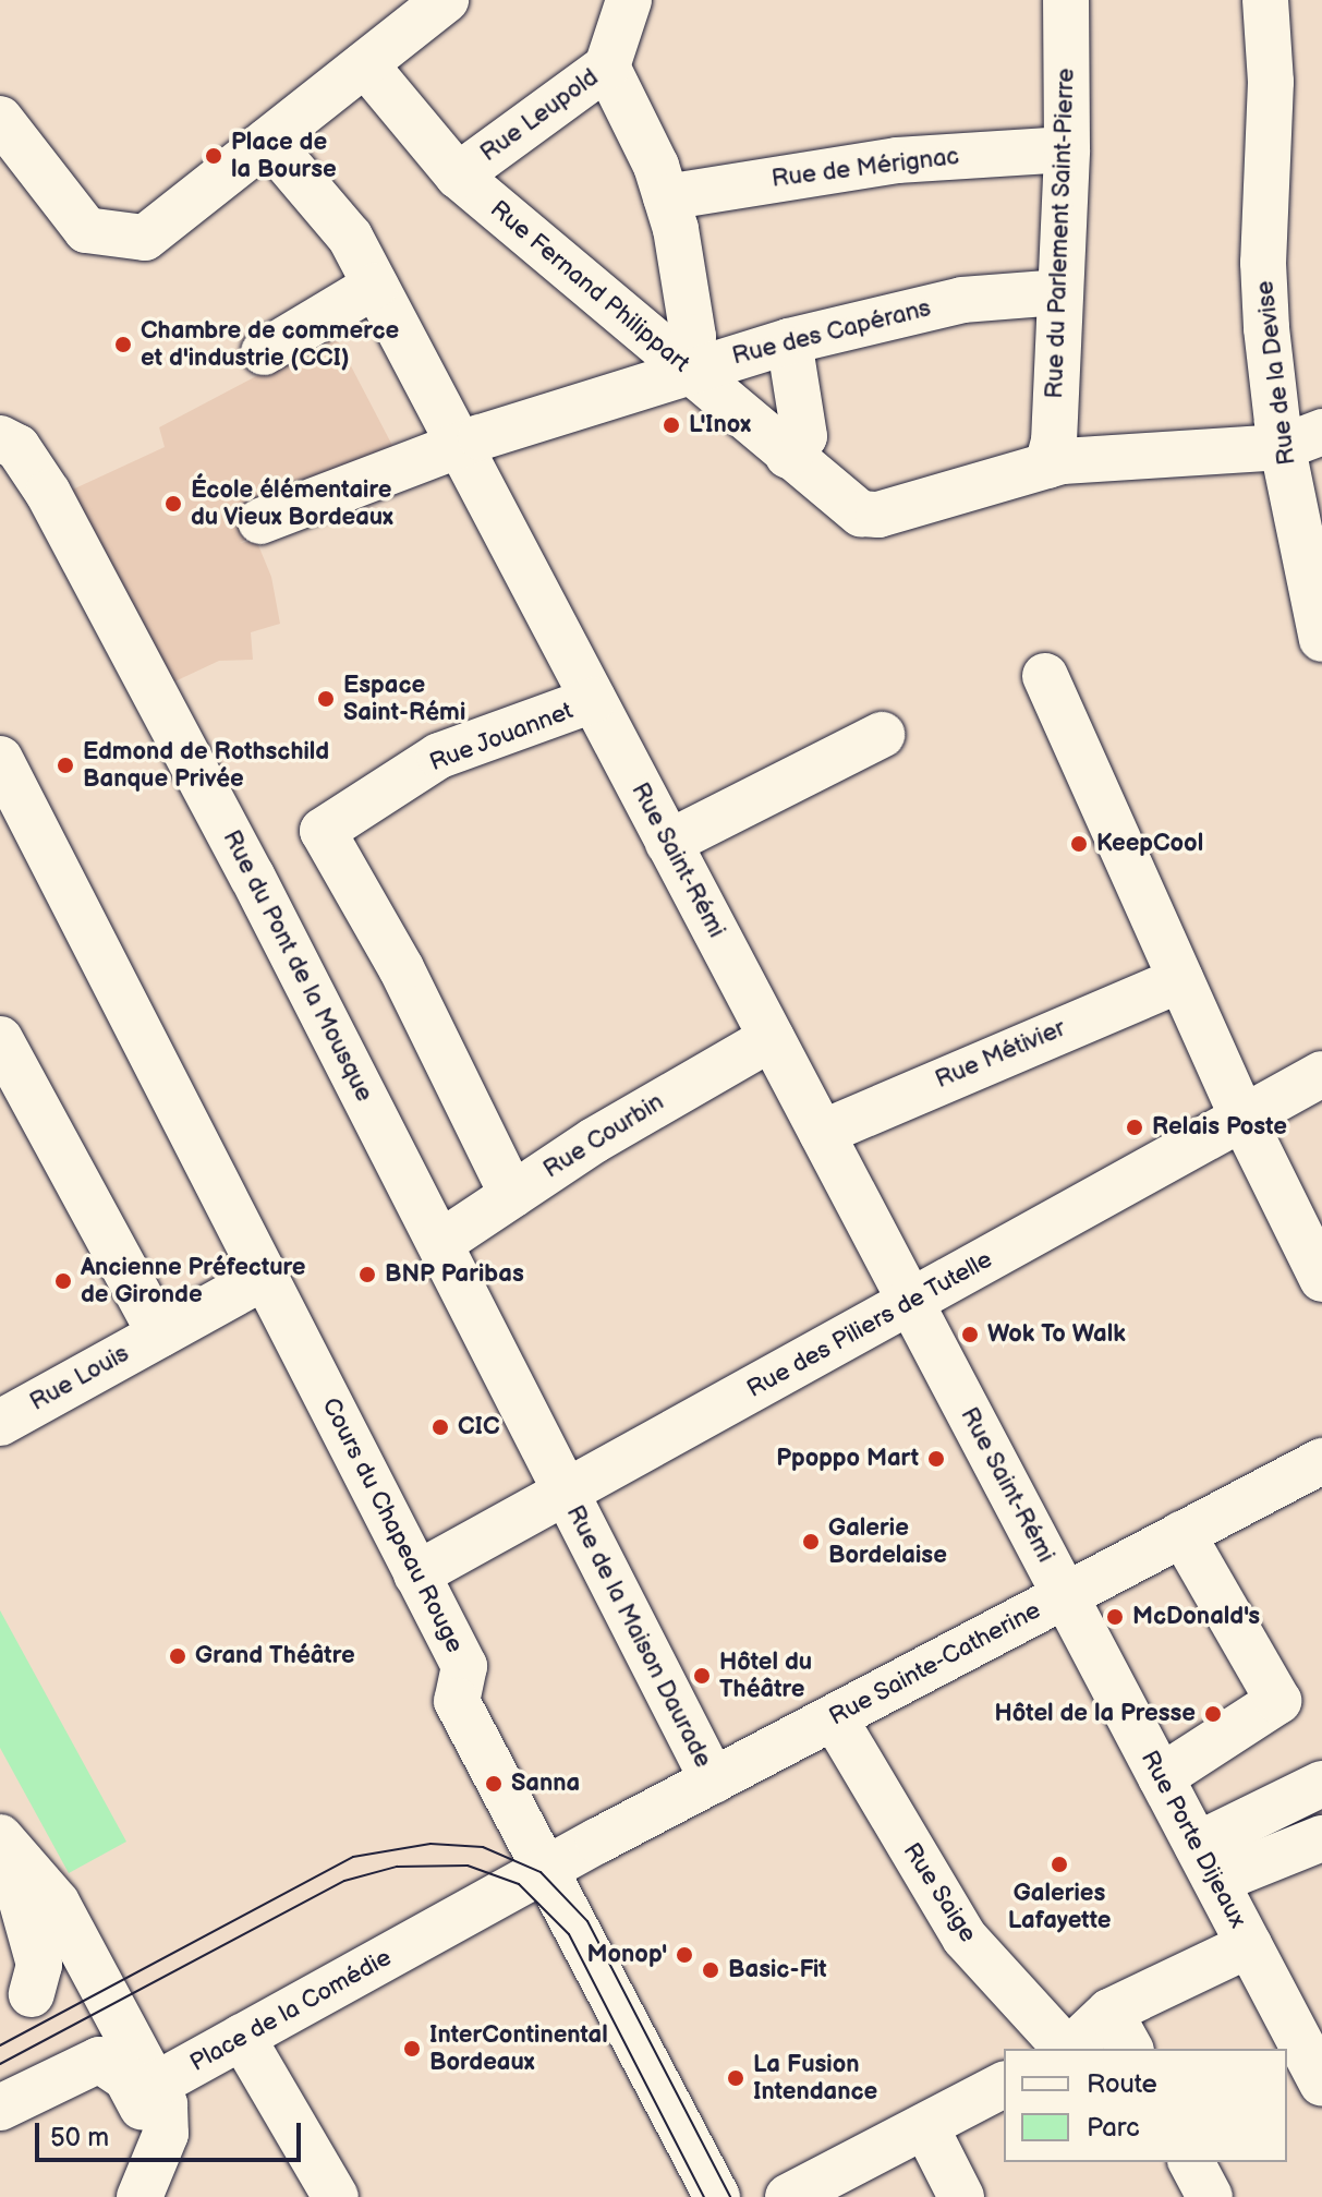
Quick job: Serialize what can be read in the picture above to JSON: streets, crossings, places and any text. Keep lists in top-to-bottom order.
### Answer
{
  "streets": {
    "street": [
      "Rue Leupold",
      "Rue de Mérignac",
      "Rue du Parlement Saint-Pierre",
      "Rue Fernand Philippart",
      "Rue des Capérans",
      "Rue de la Devise",
      "Rue Jouannet",
      "Rue Saint-Rémi",
      "Rue du Pont de la Mousque",
      "Rue Métivier",
      "Rue Courbin",
      "Rue des Piliers de Tutelle",
      "Rue Louis",
      "Cours du Chapeau Rouge",
      "Rue de la Maison Daurade",
      "Rue Sainte-Catherine",
      "Rue Porte Dijeaux",
      "Rue Saige",
      "Place de la Comédie"
    ]
  },
  "crossings": [
    ["Rue Leupold", "Rue Fernand Philippart"],
    ["Rue de Mérignac", "Rue du Parlement Saint-Pierre"],
    ["Rue du Parlement Saint-Pierre", "Rue Fernand Philippart"],
    ["Rue du Parlement Saint-Pierre", "Rue des Capérans"],
    ["Rue Fernand Philippart", "Rue des Capérans"],
    ["Rue Fernand Philippart", "Rue de la Devise"],
    ["Rue des Capérans", "Rue Saint-Rémi"],
    ["Rue Jouannet", "Rue Saint-Rémi"],
    ["Rue Jouannet", "Rue Courbin"],
    ["Rue Saint-Rémi", "Rue Métivier"],
    ["Rue Saint-Rémi", "Rue Courbin"],
    ["Rue Saint-Rémi", "Rue des Piliers de Tutelle"],
    ["Rue Saint-Rémi", "Rue Sainte-Catherine"],
    ["Rue Saint-Rémi", "Rue Porte Dijeaux"],
    ["Rue du Pont de la Mousque", "Rue Courbin"],
    ["Rue du Pont de la Mousque", "Rue des Piliers de Tutelle"],
    ["Rue du Pont de la Mousque", "Rue de la Maison Daurade"],
    ["Rue des Piliers de Tutelle", "Cours du Chapeau Rouge"],
    ["Rue des Piliers de Tutelle", "Rue de la Maison Daurade"],
    ["Cours du Chapeau Rouge", "Rue Sainte-Catherine"],
    ["Cours du Chapeau Rouge", "Place de la Comédie"],
    ["Rue de la Maison Daurade", "Rue Sainte-Catherine"],
    ["Rue Sainte-Catherine", "Rue Porte Dijeaux"],
    ["Rue Sainte-Catherine", "Rue Saige"],
    ["Rue Sainte-Catherine", "Place de la Comédie"]
  ],
  "places": [
    "Place de la Bourse",
    "Chambre de commerce et d'industrie (CCI)",
    "L'Inox",
    "École élémentaire du Vieux Bordeaux",
    "Espace Saint-Rémi",
    "Edmond de Rothschild Banque Privée",
    "KeepCool",
    "Relais Poste",
    "BNP Paribas",
    "Ancienne Préfecture de Gironde",
    "Wok To Walk",
    "CIC",
    "Ppoppo Mart",
    "Galerie Bordelaise",
    "McDonald's",
    "Grand Théâtre",
    "Hôtel du Théâtre",
    "Hôtel de la Presse",
    "Sanna",
    "Galeries Lafayette",
    "Monop'",
    "Basic-Fit",
    "InterContinental Bordeaux",
    "La Fusion Intendance"
  ],
  "legend": ["Route", "Parc"],
  "scale_bar": "50 m"
}
